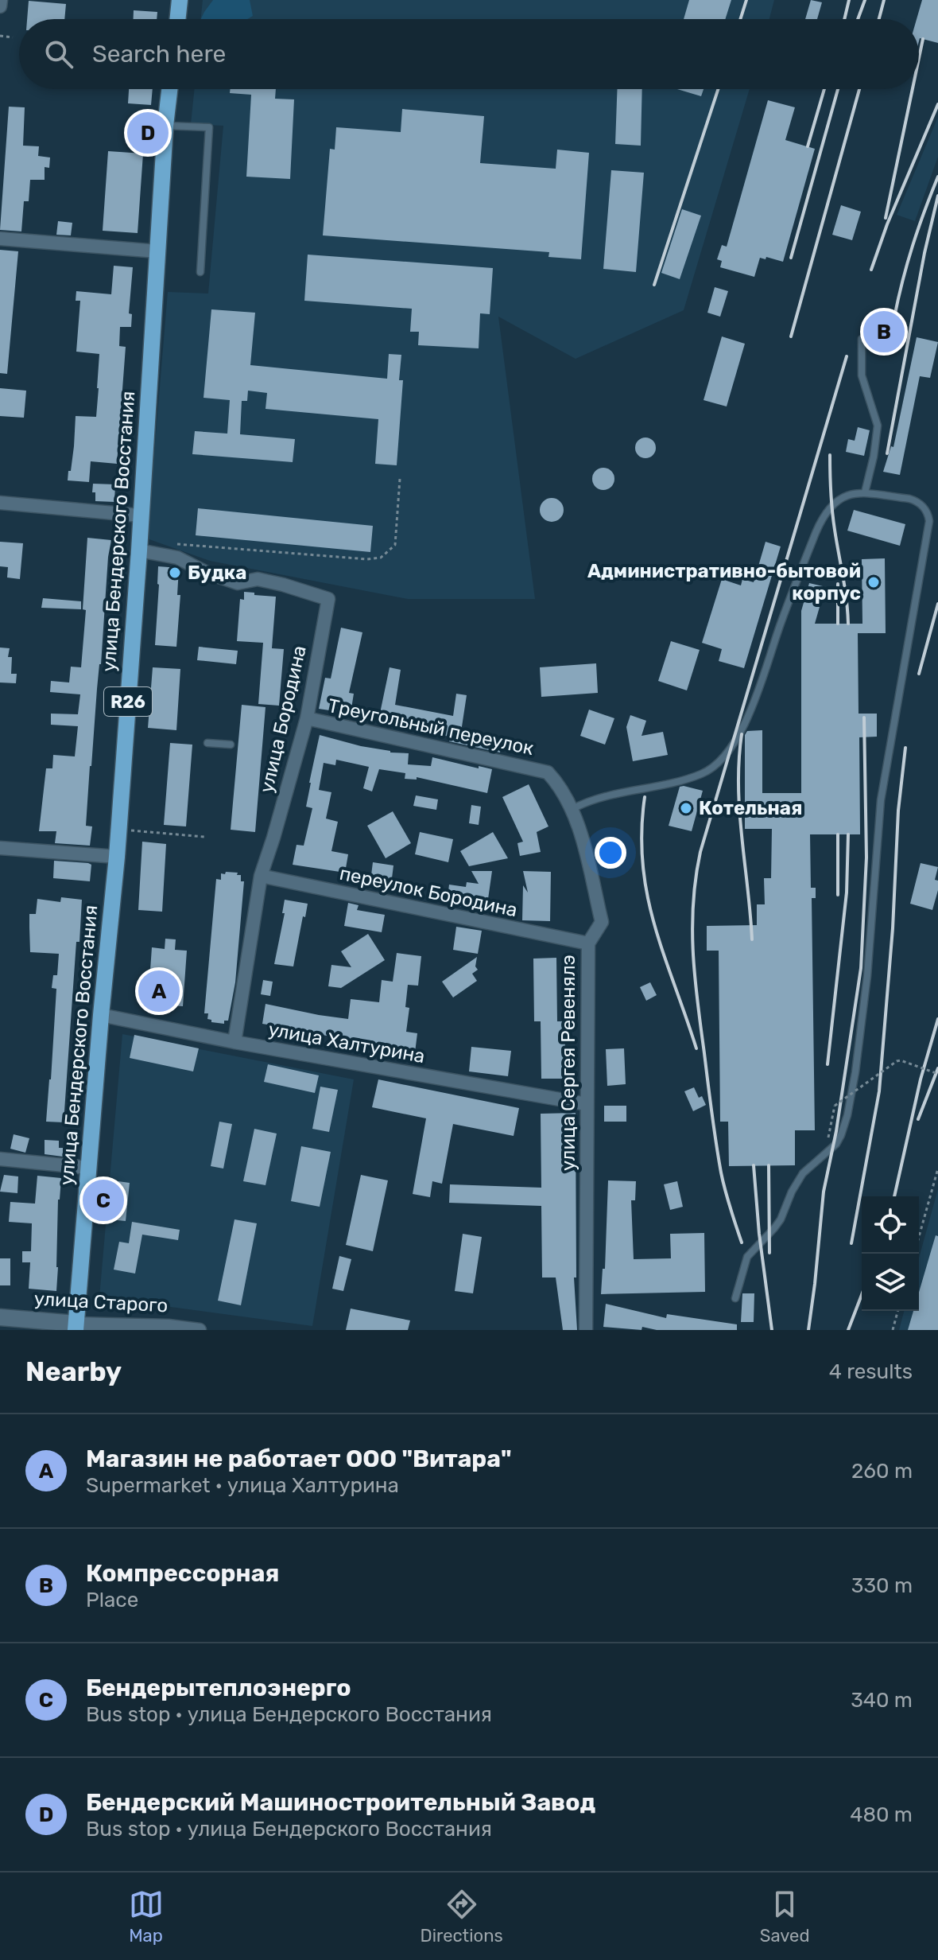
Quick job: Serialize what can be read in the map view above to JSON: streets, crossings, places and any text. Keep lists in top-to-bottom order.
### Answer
{
  "streets": {
    "main road": ["улица Бендерского Восстания", "R26"],
    "street": [
      "улица Бородина",
      "Треугольный переулок",
      "переулок Бородина",
      "улица Халтурина",
      "улица Сергея Ревенялэ",
      "улица Старого"
    ]
  },
  "crossings": [
    ["улица Бендерского Восстания", "улица Бородина"],
    ["улица Бендерского Восстания", "улица Халтурина"],
    ["улица Бендерского Восстания", "улица Старого"],
    ["улица Бородина", "Треугольный переулок"],
    ["улица Бородина", "переулок Бородина"],
    ["улица Бородина", "улица Халтурина"],
    ["Треугольный переулок", "улица Сергея Ревенялэ"],
    ["переулок Бородина", "улица Сергея Ревенялэ"],
    ["улица Халтурина", "улица Сергея Ревенялэ"]
  ],
  "places": ["Будка", "Административно-бытовой корпус", "Котельная"],
  "page": {
    "search": "Search here",
    "pins": [
      "D",
      "B",
      "A",
      "C"
    ],
    "heading": ["Nearby", "4 results"],
    "list": [
      {
        "mark": "A",
        "name": "Магазин не работает ООО \"Витара\"",
        "note": "Supermarket · улица Халтурина",
        "value": "260 m"
      },
      {
        "mark": "B",
        "name": "Компрессорная",
        "note": "Place",
        "value": "330 m"
      },
      {
        "mark": "C",
        "name": "Бендерытеплоэнерго",
        "note": "Bus stop · улица Бендерского Восстания",
        "value": "340 m"
      },
      {
        "mark": "D",
        "name": "Бендерский Машиностроительный Завод",
        "note": "Bus stop · улица Бендерского Восстания",
        "value": "480 m"
      }
    ],
    "nav": ["Map", "Directions", "Saved"]
  }
}
